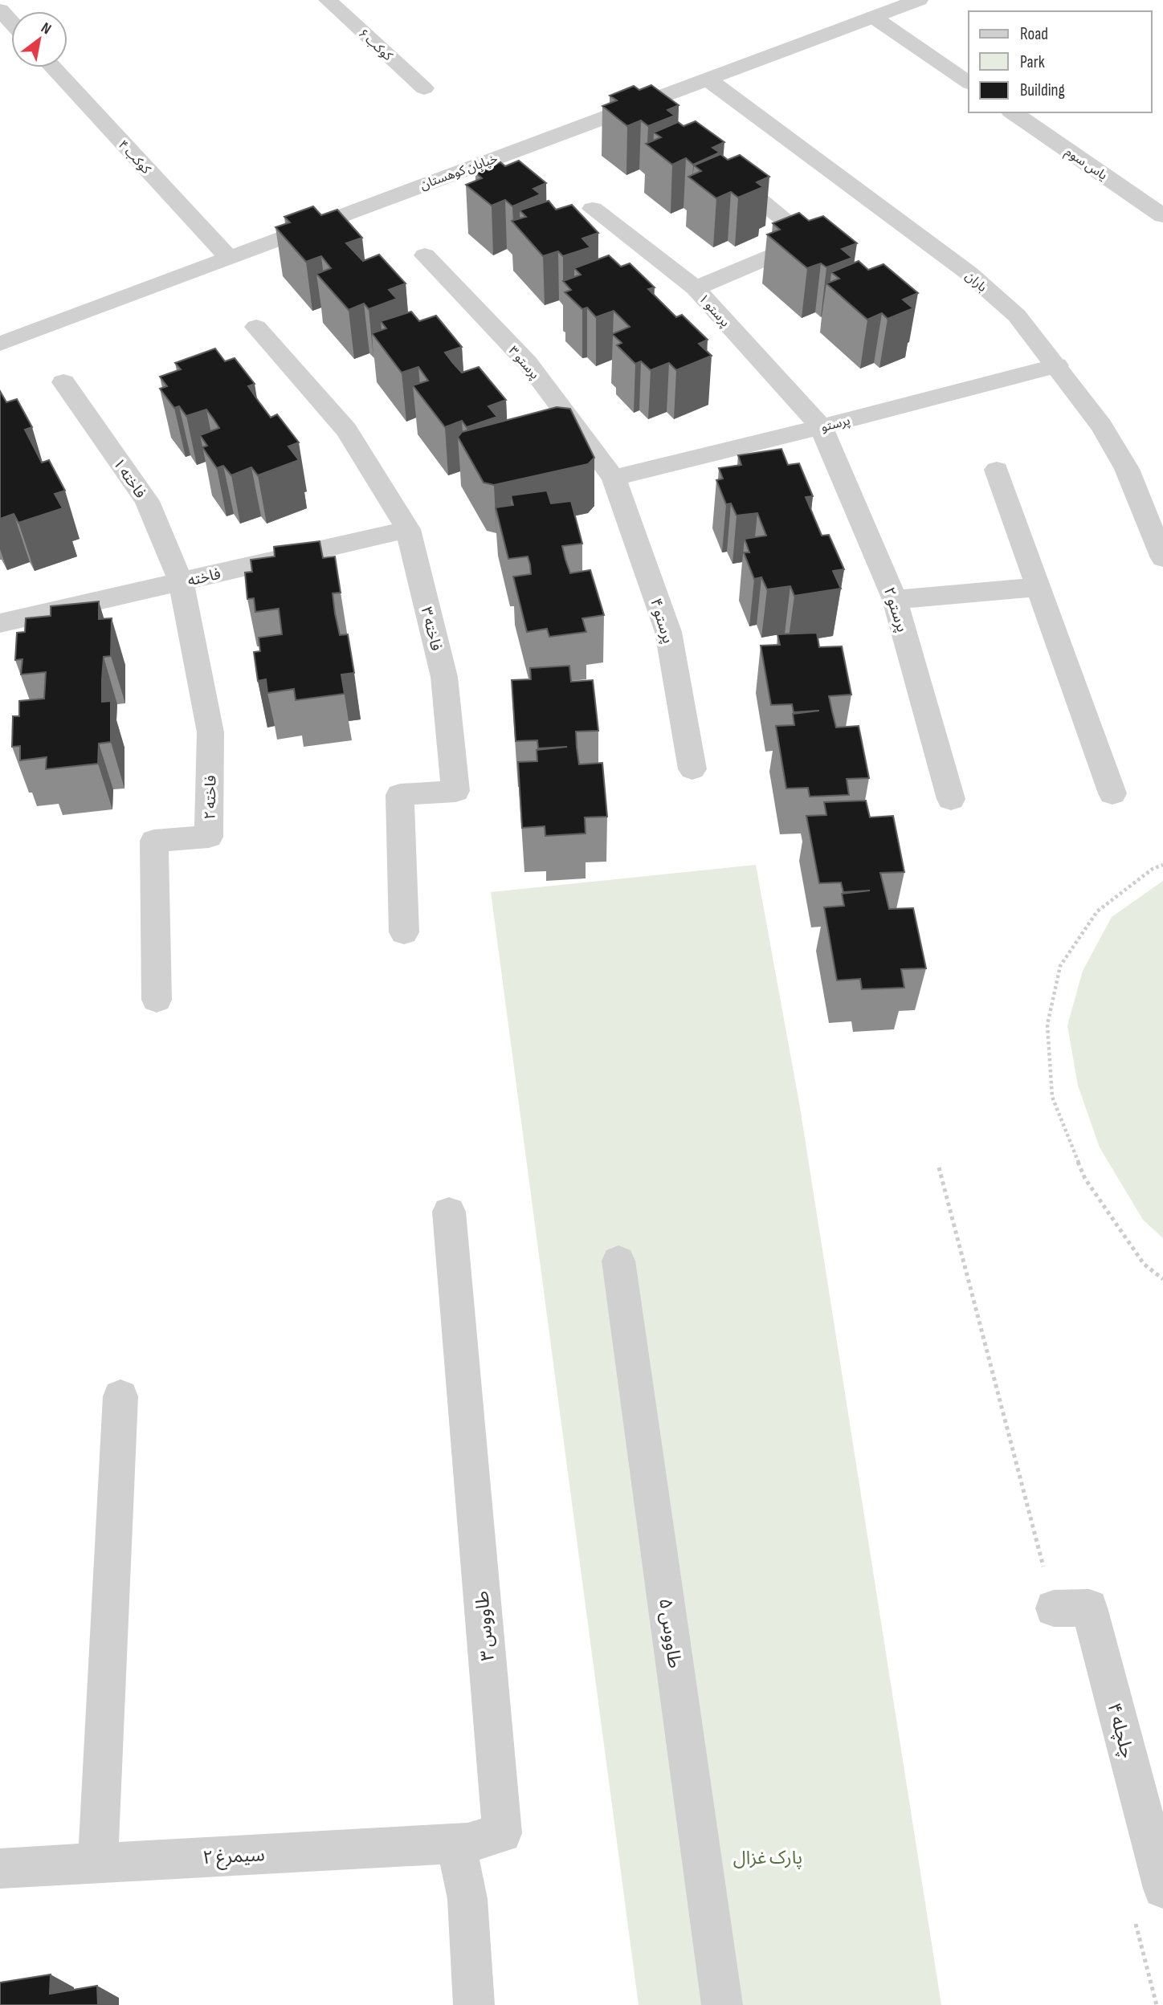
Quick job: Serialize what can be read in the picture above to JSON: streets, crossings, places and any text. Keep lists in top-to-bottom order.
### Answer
{
  "streets": {
    "street": [
      "کوکب ۶",
      "کوکب ۴",
      "یاس سوم",
      "خیابان کوهستان",
      "باران",
      "پرستو ۱",
      "پرستو ۳",
      "پرستو",
      "فاخته ۱",
      "فاخته",
      "پرستو ۲",
      "پرستو ۴",
      "فاخته ۳",
      "فاخته ۲",
      "طاووس ۳",
      "طاووس ۵",
      "چلچله ۴",
      "سیمرغ ۲"
    ]
  },
  "crossings": [
    ["کوکب ۴", "خیابان کوهستان"],
    ["خیابان کوهستان", "باران"],
    ["باران", "پرستو"],
    ["پرستو ۱", "پرستو"],
    ["پرستو ۱", "پرستو ۲"],
    ["پرستو ۳", "پرستو"],
    ["پرستو ۳", "پرستو ۴"],
    ["پرستو", "پرستو ۲"],
    ["پرستو", "پرستو ۴"],
    ["فاخته ۱", "فاخته"],
    ["فاخته ۱", "فاخته ۲"],
    ["فاخته", "فاخته ۳"],
    ["فاخته", "فاخته ۲"],
    ["طاووس ۳", "سیمرغ ۲"]
  ],
  "parks": ["پارک غزال"],
  "legend": ["Road", "Park", "Building"],
  "north": "top right"
}
